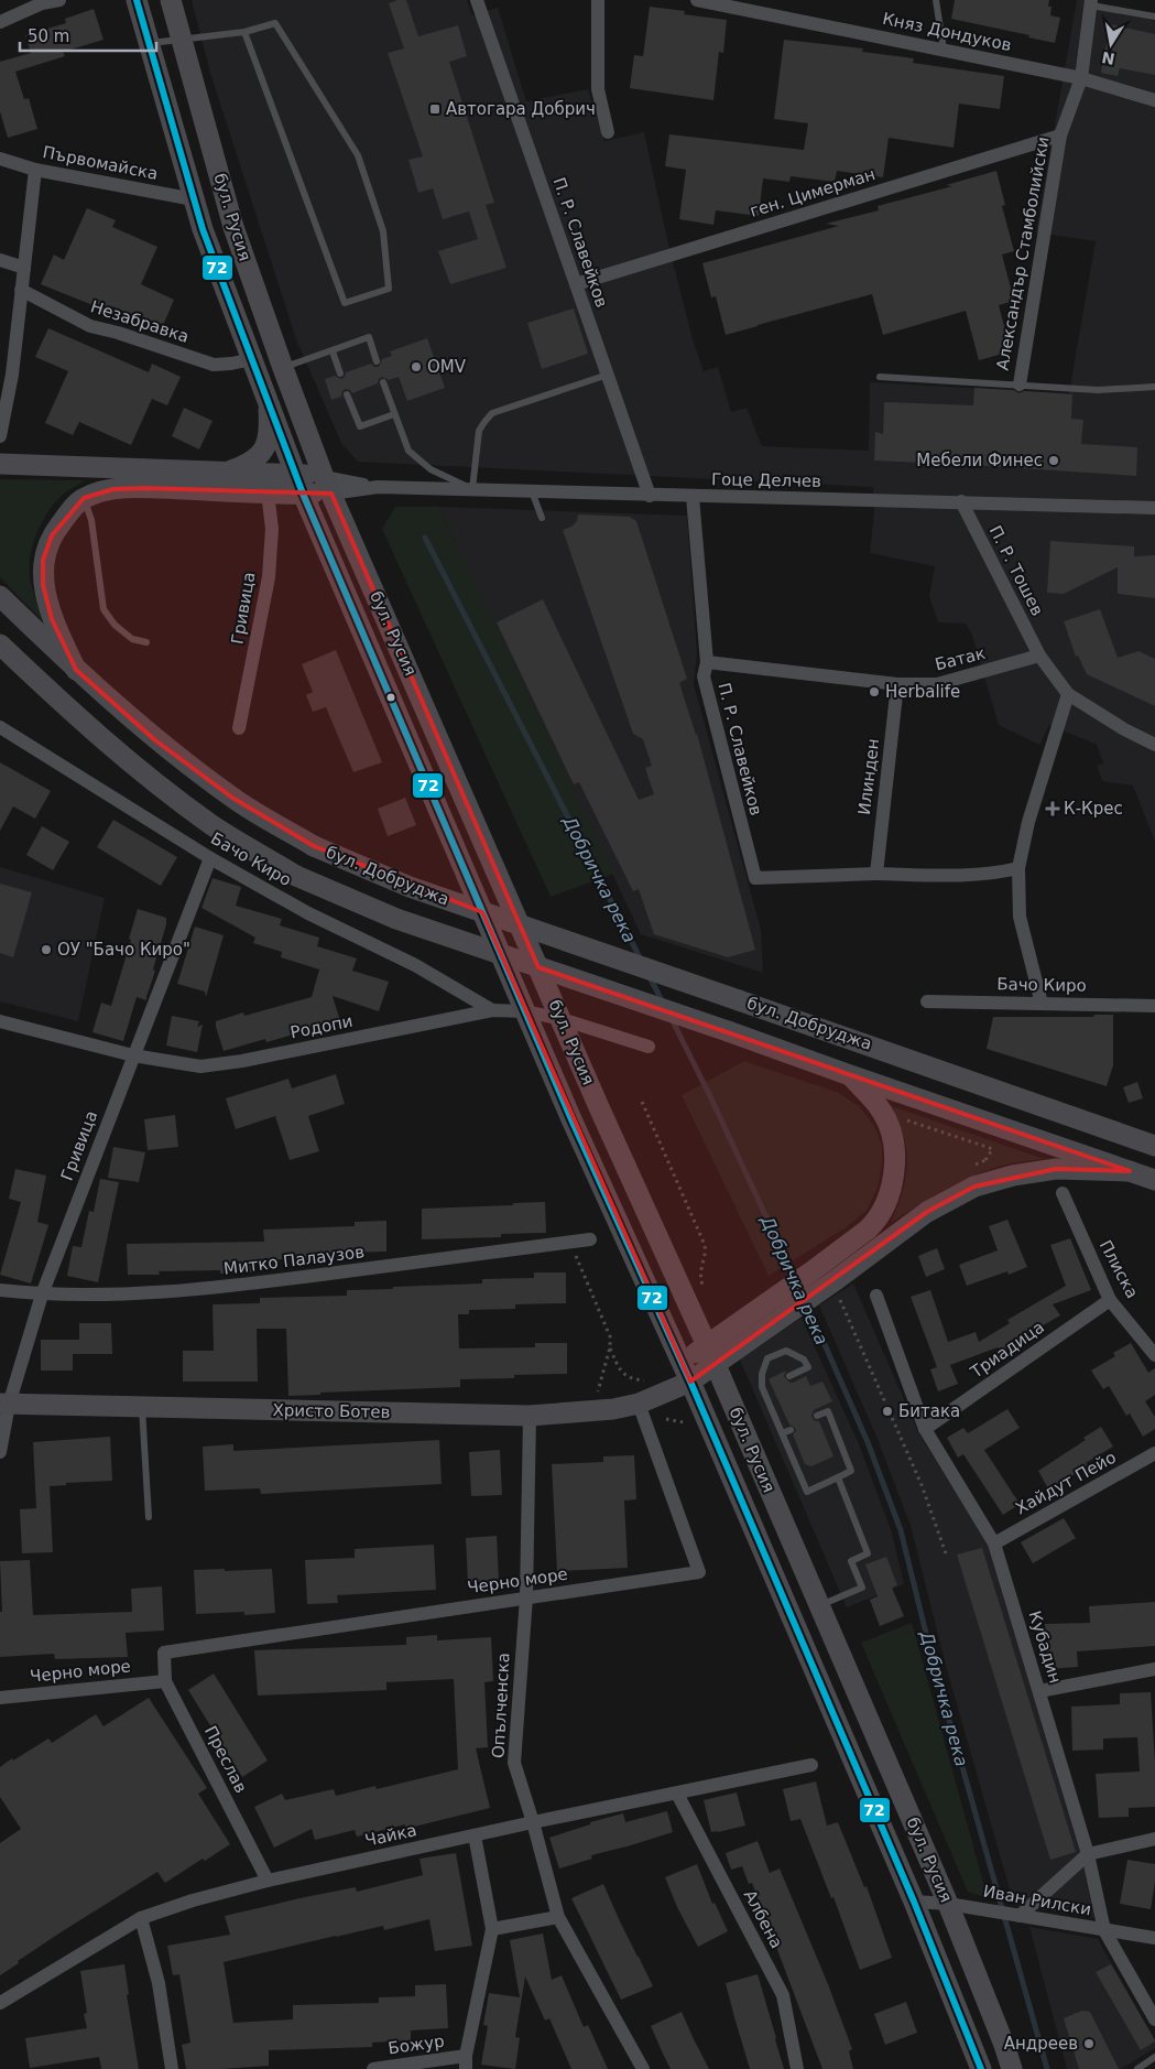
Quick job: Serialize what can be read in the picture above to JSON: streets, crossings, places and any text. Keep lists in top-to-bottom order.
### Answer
{
  "streets": {
    "main road": ["бул. Русия", "бул. Добруджа", "Христо Ботев"],
    "street": [
      "Княз Дондуков",
      "Първомайска",
      "ген. Цимерман",
      "П. Р. Славейков",
      "Александър Стамболийски",
      "Незабравка",
      "Гоце Делчев",
      "П. Р. Тошев",
      "Гривица",
      "Батак",
      "Илинден",
      "Бачо Киро",
      "Родопи",
      "Митко Палаузов",
      "Плиска",
      "Триадица",
      "Хайдут Пейо",
      "Черно море",
      "Кубадин",
      "Опълченска",
      "Преслав",
      "Чайка",
      "Иван Рилски",
      "Албена",
      "Божур"
    ]
  },
  "crossings": [
    ["Княз Дондуков", "Александър Стамболийски"],
    ["Първомайска", "бул. Русия"],
    ["ген. Цимерман", "П. Р. Славейков"],
    ["ген. Цимерман", "Александър Стамболийски"],
    ["бул. Русия", "Незабравка"],
    ["бул. Русия", "Гоце Делчев"],
    ["бул. Русия", "Родопи"],
    ["бул. Русия", "Христо Ботев"],
    ["бул. Русия", "Иван Рилски"],
    ["П. Р. Славейков", "Гоце Делчев"],
    ["П. Р. Славейков", "Батак"],
    ["П. Р. Славейков", "Илинден"],
    ["Гоце Делчев", "П. Р. Тошев"],
    ["П. Р. Тошев", "Батак"],
    ["Гривица", "Бачо Киро"],
    ["Гривица", "Родопи"],
    ["Гривица", "Митко Палаузов"],
    ["Гривица", "Христо Ботев"],
    ["Батак", "Илинден"],
    ["Бачо Киро", "Родопи"],
    ["Плиска", "Триадица"],
    ["Триадица", "Кубадин"],
    ["Христо Ботев", "Черно море"],
    ["Христо Ботев", "Опълченска"],
    ["Хайдут Пейо", "Кубадин"],
    ["Черно море", "Опълченска"],
    ["Черно море", "Преслав"],
    ["Кубадин", "Иван Рилски"],
    ["Опълченска", "Чайка"],
    ["Преслав", "Чайка"],
    ["Чайка", "Албена"]
  ],
  "water": ["Добричка река"],
  "places": {
    "transit": ["Автогара Добрич"],
    "other": [
      "OMV",
      "Мебели Финес",
      "Herbalife",
      "ОУ \"Бачо Киро\"",
      "Битака",
      "Андреев"
    ],
    "health": ["К-Крес"]
  },
  "lines": ["transit line 72"],
  "scale_bar": "50 m",
  "north": "bottom"
}
